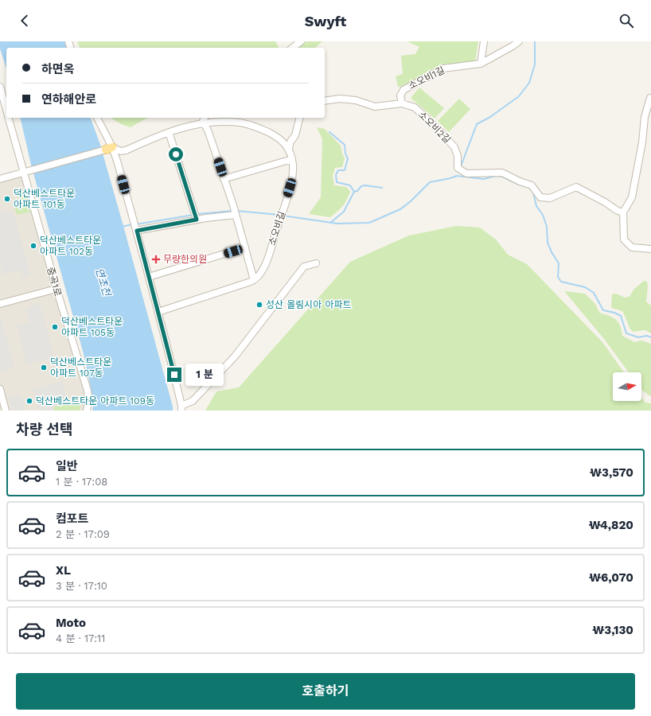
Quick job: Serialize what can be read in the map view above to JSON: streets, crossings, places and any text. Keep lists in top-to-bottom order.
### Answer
{
  "streets": {
    "street": [
      "소오비1길",
      "소오비2길",
      "소오비길",
      "중곡1로"
    ]
  },
  "crossings": [
    ["소오비1길", "소오비2길"]
  ],
  "water": ["연초천"],
  "places": {
    "other": [
      "덕산베스트타운 아파트 101동",
      "덕산베스트타운 아파트 102동",
      "성산 올림시아 아파트",
      "덕산베스트타운 아파트 105동",
      "덕산베스트타운 아파트 107동",
      "덕산베스트타운 아파트 109동"
    ],
    "health": ["무량한의원"]
  },
  "north": "right",
  "page": {
    "header": "Swyft",
    "banner": ["하면옥", "연하해안로"],
    "bubble": "1 분",
    "heading": "차량 선택",
    "list": [
      {
        "name": "일반",
        "note": "1 분 · 17:08",
        "value": "₩3,570"
      },
      {
        "name": "컴포트",
        "note": "2 분 · 17:09",
        "value": "₩4,820"
      },
      {
        "name": "XL",
        "note": "3 분 · 17:10",
        "value": "₩6,070"
      },
      {
        "name": "Moto",
        "note": "4 분 · 17:11",
        "value": "₩3,130"
      }
    ],
    "buttons": "호출하기"
  }
}
